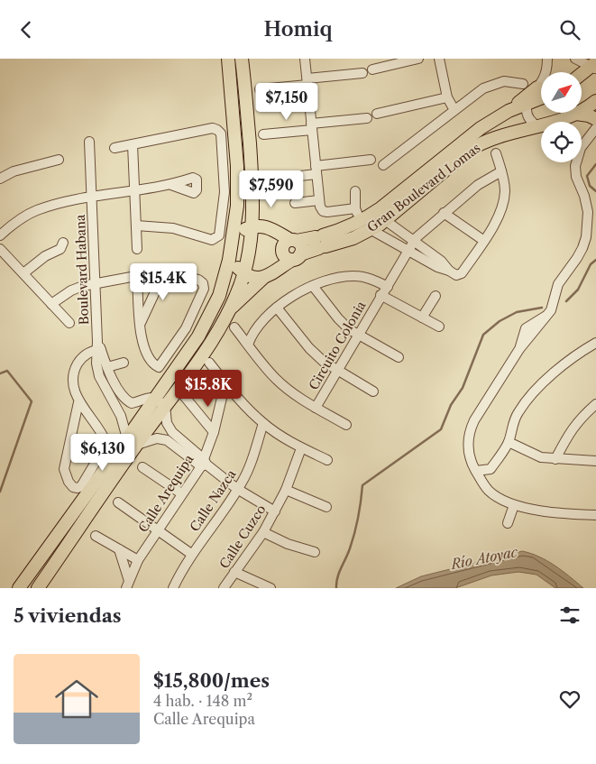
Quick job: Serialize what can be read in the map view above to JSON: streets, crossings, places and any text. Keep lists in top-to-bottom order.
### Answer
{
  "streets": {
    "main road": ["Gran Boulevard Lomas"],
    "street": [
      "Boulevard Habana",
      "Circuito Colonia",
      "Calle Arequipa",
      "Calle Nazca",
      "Calle Cuzco"
    ]
  },
  "water": ["Río Atoyac"],
  "north": "top right",
  "page": {
    "header": "Homiq",
    "price": [
      "$7,150",
      "$7,590",
      "$15.4K",
      "$15.8K",
      "$6,130"
    ],
    "heading": "5 viviendas",
    "list": [
      {
        "name": "$15,800/mes",
        "note": "4 hab. · 148 m² · Calle Arequipa"
      }
    ]
  }
}
